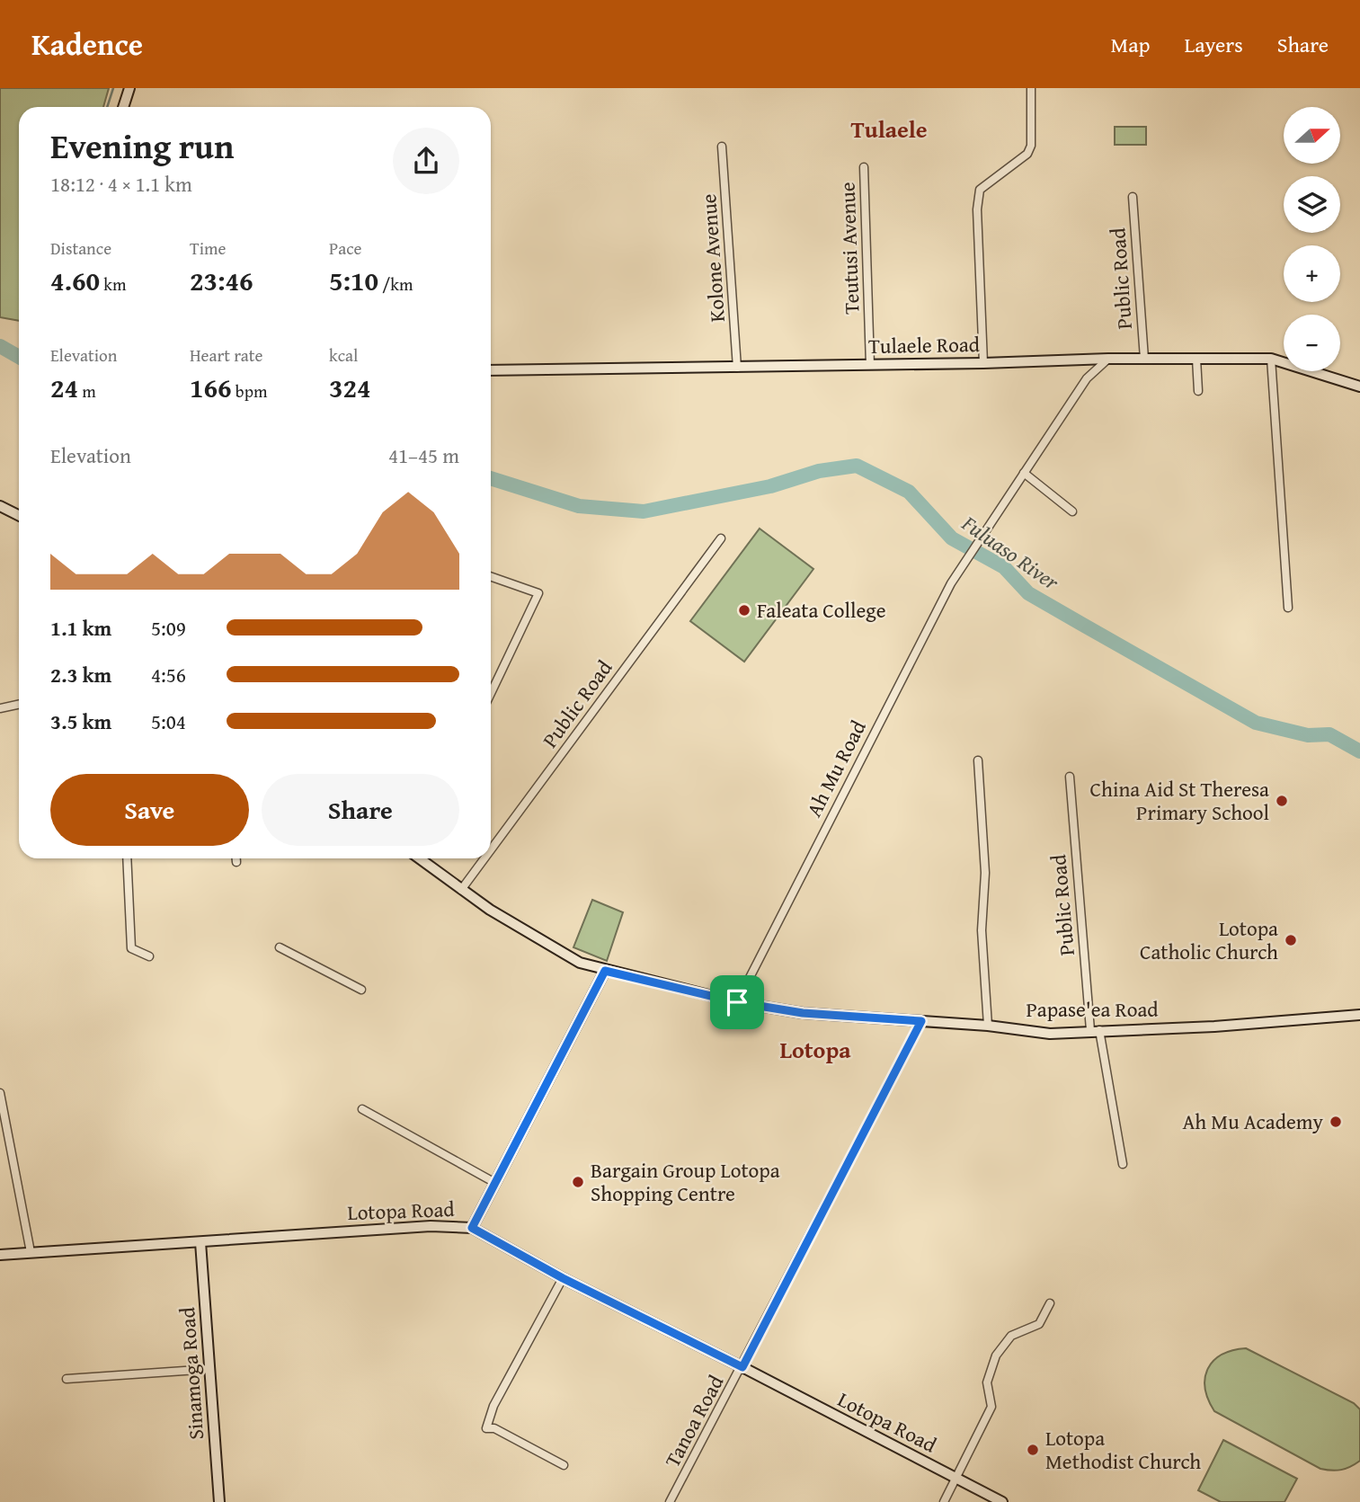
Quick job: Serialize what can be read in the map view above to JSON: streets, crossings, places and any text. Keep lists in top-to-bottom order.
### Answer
{
  "streets": {
    "street": [
      "Teutusi Avenue",
      "Kolone Avenue",
      "Public Road",
      "Tulaele Road",
      "Ah Mu Road",
      "Papase'ea Road",
      "Lotopa Road",
      "Sinamoga Road",
      "Tanoa Road"
    ]
  },
  "crossings": [
    ["Teutusi Avenue", "Tulaele Road"],
    ["Kolone Avenue", "Tulaele Road"],
    ["Public Road", "Tulaele Road"],
    ["Public Road", "Papase'ea Road"],
    ["Ah Mu Road", "Papase'ea Road"],
    ["Papase'ea Road", "Tanoa Road"],
    ["Lotopa Road", "Sinamoga Road"],
    ["Lotopa Road", "Tanoa Road"]
  ],
  "districts": ["Tulaele", "Lotopa"],
  "water": ["Fuluaso River"],
  "places": [
    "Faleata College",
    "China Aid St Theresa Primary School",
    "Lotopa Catholic Church",
    "Ah Mu Academy",
    "Bargain Group Lotopa Shopping Centre",
    "Lotopa Methodist Church"
  ],
  "north": "right",
  "page": {
    "header": "Kadence",
    "nav": ["Map", "Layers", "Share"],
    "map_buttons": ["+", "−"],
    "heading": ["Evening run", "18:12 · 4 × 1.1 km"],
    "stats": [
      ["Distance", "4.60 km"],
      ["Time", "23:46"],
      ["Pace", "5:10 /km"],
      ["Elevation", "24 m"],
      ["Heart rate", "166 bpm"],
      ["kcal", "324"]
    ],
    "chart": ["Elevation", "41–45 m"],
    "list": [
      {
        "name": "1.1 km",
        "note": "5:09"
      },
      {
        "name": "2.3 km",
        "note": "4:56"
      },
      {
        "name": "3.5 km",
        "note": "5:04"
      }
    ],
    "buttons": ["Save", "Share"]
  }
}
